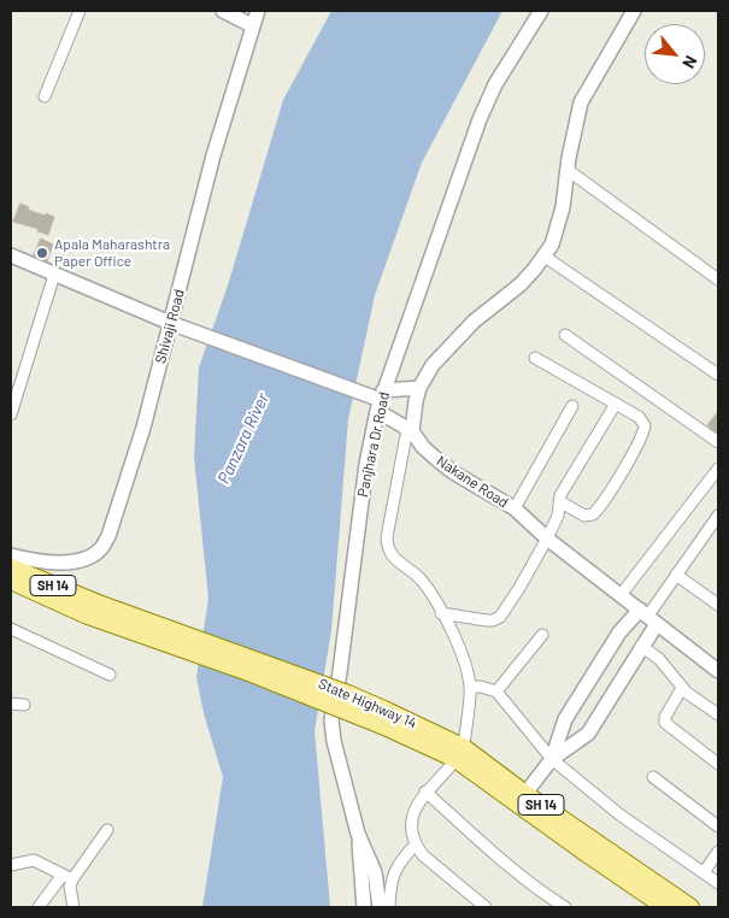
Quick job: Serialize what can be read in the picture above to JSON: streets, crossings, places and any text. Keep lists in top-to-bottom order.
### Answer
{
  "streets": {
    "main road": ["SH 14", "State Highway 14"],
    "street": ["Shivaji Road", "Panjhara Dr Road", "Nakane Road"]
  },
  "crossings": [
    ["Panjhara Dr Road", "Nakane Road"]
  ],
  "water": ["Panzara River"],
  "places": ["Apala Maharashtra Paper Office"],
  "north": "bottom right"
}
